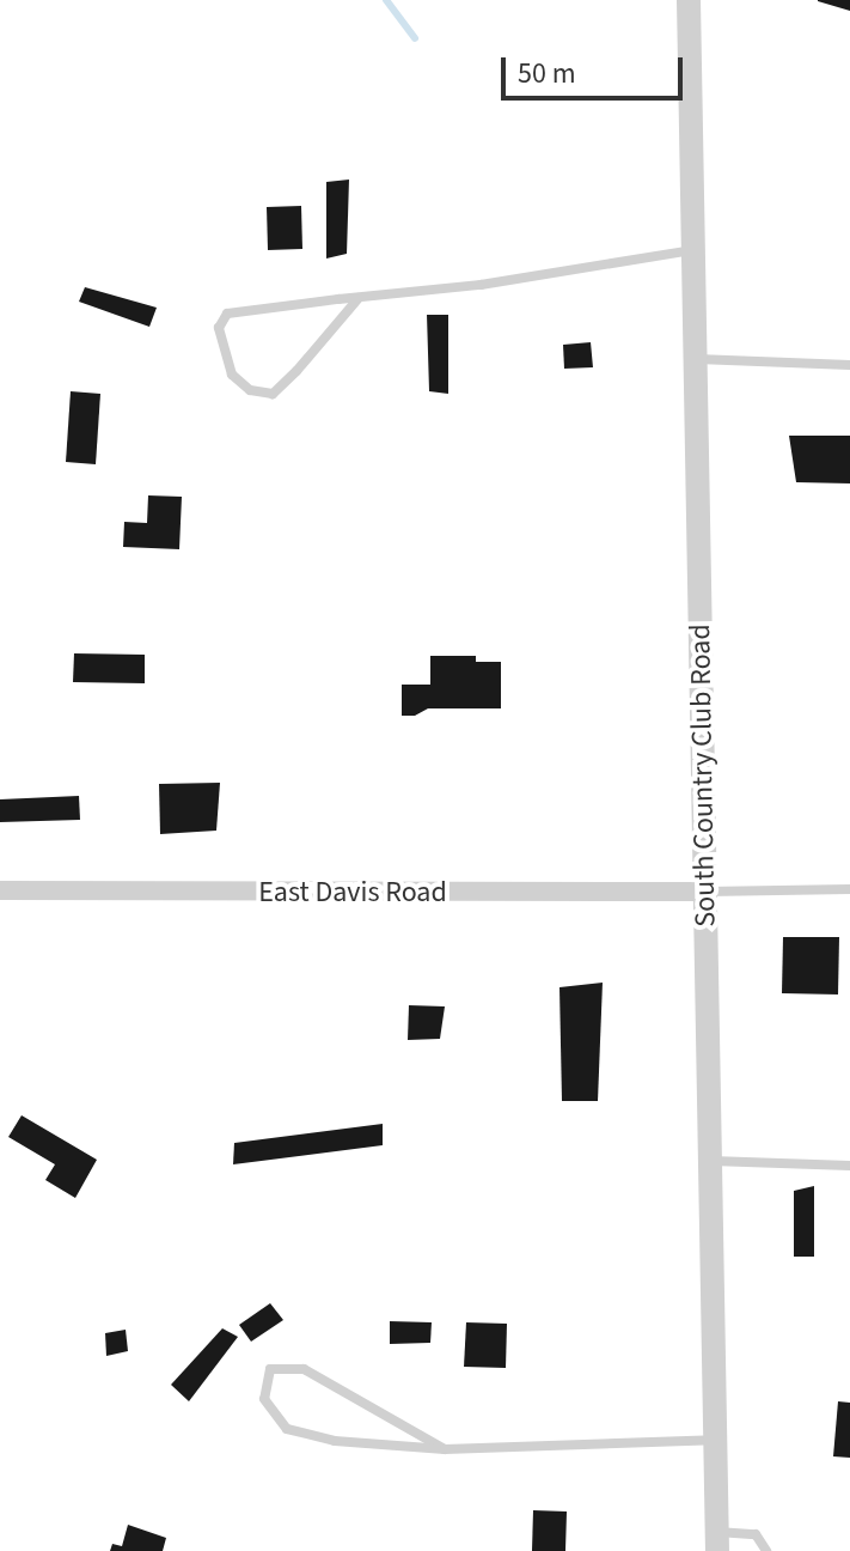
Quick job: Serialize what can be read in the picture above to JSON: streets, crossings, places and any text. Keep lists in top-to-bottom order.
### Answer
{
  "streets": {
    "street": ["South Country Club Road", "East Davis Road"]
  },
  "crossings": [
    ["South Country Club Road", "East Davis Road"]
  ],
  "scale_bar": "50 m"
}
